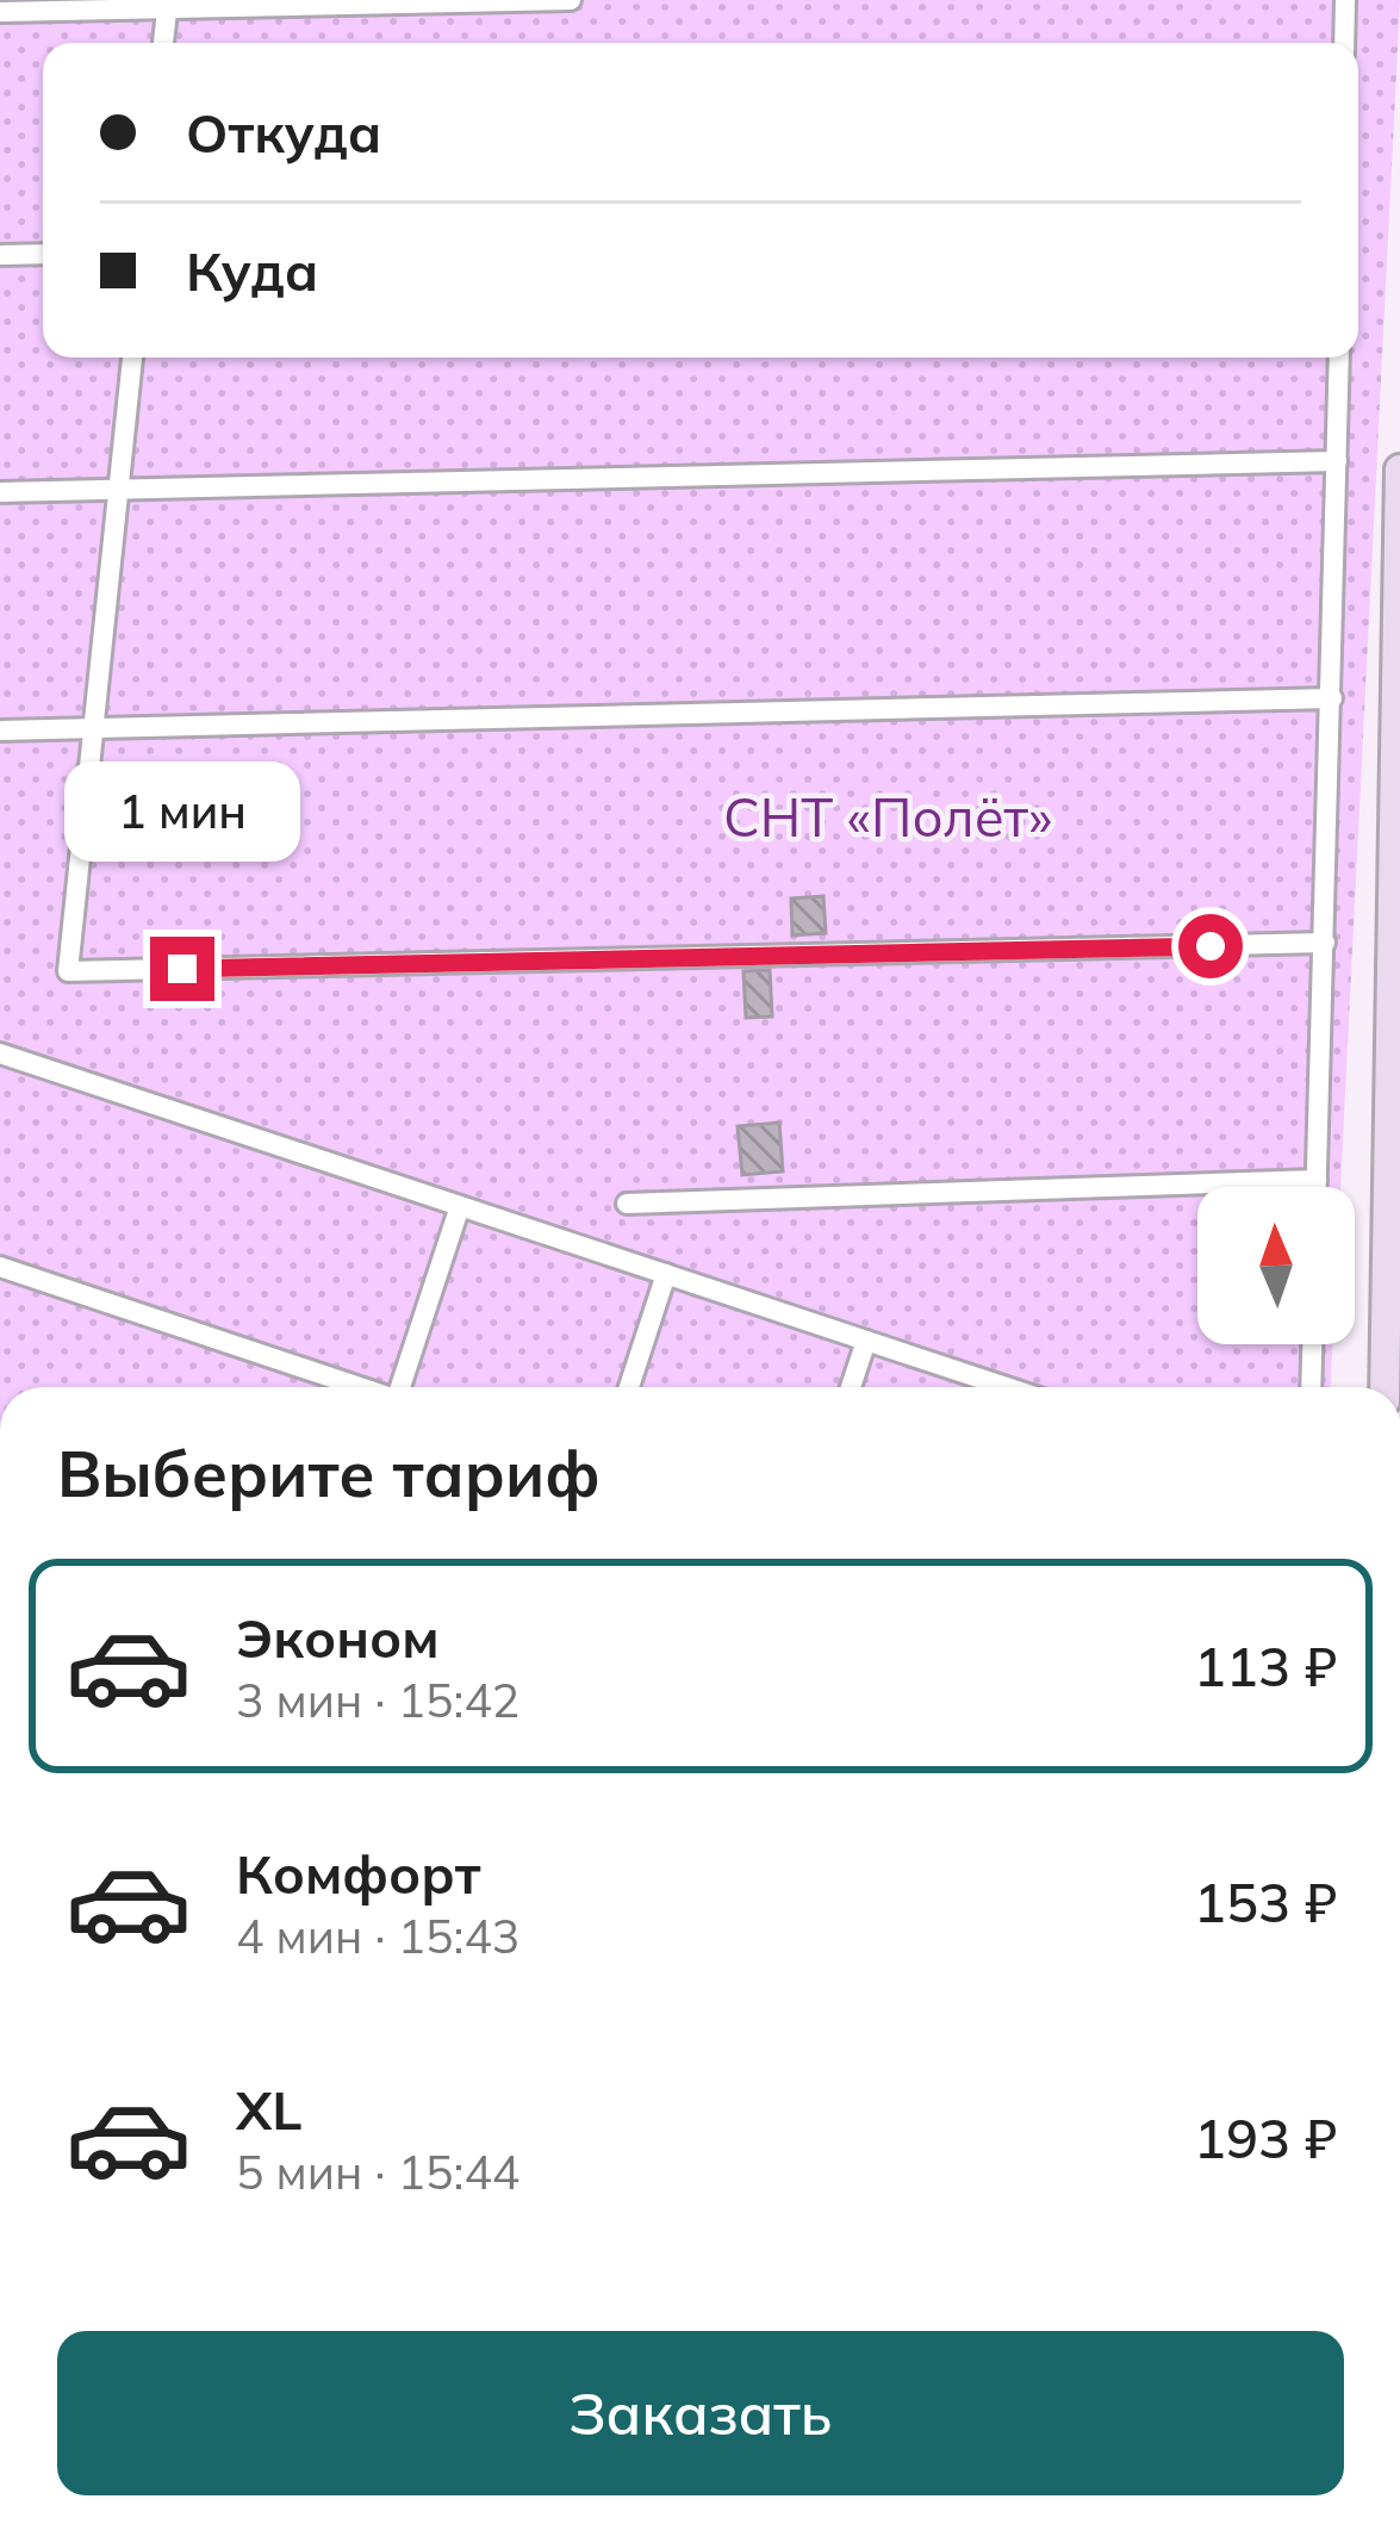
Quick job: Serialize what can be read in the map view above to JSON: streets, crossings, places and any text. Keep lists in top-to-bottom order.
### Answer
{
  "parks": ["СНТ «Полёт»"],
  "north": "top",
  "page": {
    "banner": ["Откуда", "Куда"],
    "bubble": "1 мин",
    "heading": "Выберите тариф",
    "list": [
      {
        "name": "Эконом",
        "note": "3 мин · 15:42",
        "value": "113 ₽"
      },
      {
        "name": "Комфорт",
        "note": "4 мин · 15:43",
        "value": "153 ₽"
      },
      {
        "name": "XL",
        "note": "5 мин · 15:44",
        "value": "193 ₽"
      }
    ],
    "buttons": "Заказать"
  }
}
